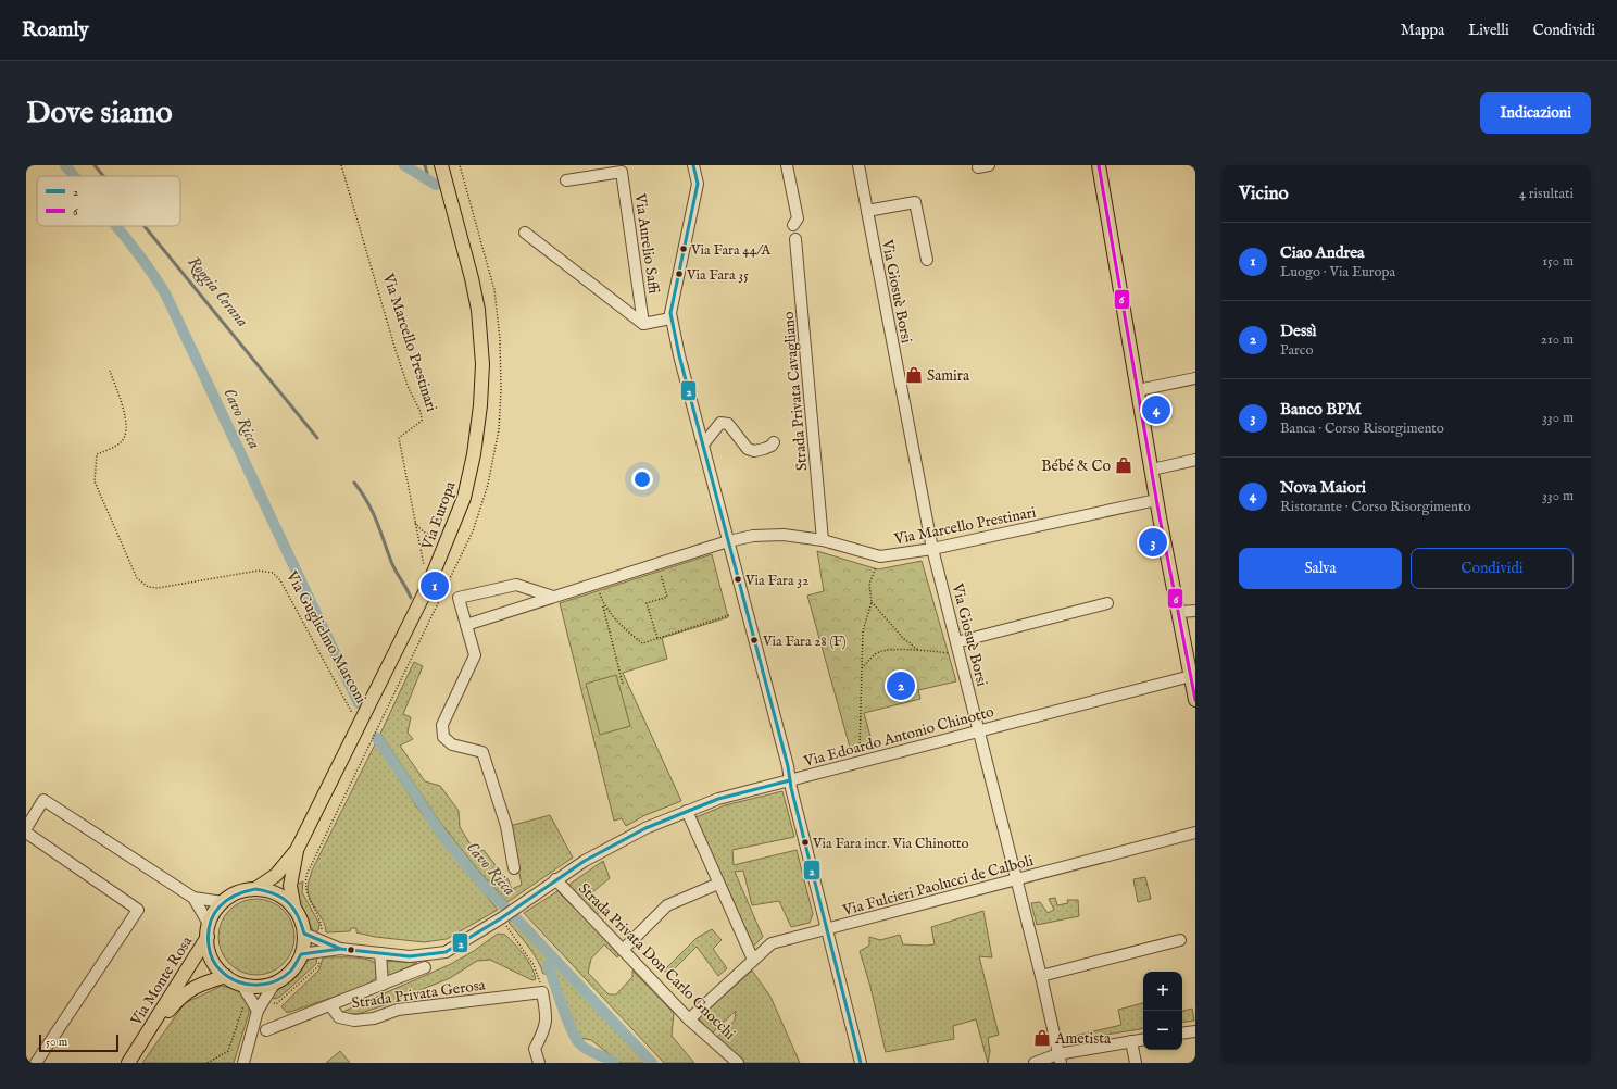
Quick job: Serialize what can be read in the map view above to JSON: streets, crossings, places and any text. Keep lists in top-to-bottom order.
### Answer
{
  "streets": {
    "main road": ["Via Europa", "Via Monte Rosa"],
    "street": [
      "Via Aurelio Saffi",
      "Via Giosuè Borsi",
      "Via Marcello Prestinari",
      "Strada Privata Cavagliano",
      "Via Edoardo Antonio Chinotto",
      "Via Fulcieri Paolucci de Calboli",
      "Strada Privata Don Carlo Gnocchi",
      "Strada Privata Gerosa"
    ],
    "path": ["Via Guglielmo Marconi"]
  },
  "crossings": [
    ["Via Giosuè Borsi", "Via Marcello Prestinari"],
    ["Via Giosuè Borsi", "Via Edoardo Antonio Chinotto"],
    ["Via Giosuè Borsi", "Via Fulcieri Paolucci de Calboli"],
    ["Via Marcello Prestinari", "Strada Privata Cavagliano"],
    ["Via Europa", "Via Guglielmo Marconi"],
    ["Via Europa", "Via Edoardo Antonio Chinotto"],
    ["Via Europa", "Via Monte Rosa"],
    ["Via Edoardo Antonio Chinotto", "Strada Privata Don Carlo Gnocchi"],
    ["Via Edoardo Antonio Chinotto", "Via Monte Rosa"],
    ["Via Fulcieri Paolucci de Calboli", "Strada Privata Don Carlo Gnocchi"]
  ],
  "water": ["Roggia Cerana", "Cavo Ricca"],
  "places": {
    "other": [
      "Via Fara 44/A",
      "Via Fara 35",
      "Via Fara 32",
      "Via Fara 28 (F)",
      "Via Fara incr. Via Chinotto"
    ],
    "shop": ["Samira", "Bébé & Co", "Ametista"]
  },
  "lines": ["transit line 2", "transit line 6"],
  "legend": ["2", "6"],
  "scale_bar": "50 m",
  "page": {
    "header": "Roamly",
    "nav": ["Mappa", "Livelli", "Condividi"],
    "buttons": [
      "Indicazioni",
      ["Salva", "Condividi"]
    ],
    "title": "Dove siamo",
    "heading": ["Vicino", "4 risultati"],
    "list": [
      {
        "mark": "1",
        "name": "Ciao Andrea",
        "note": "Luogo · Via Europa",
        "value": "150 m"
      },
      {
        "mark": "2",
        "name": "Dessì",
        "note": "Parco",
        "value": "210 m"
      },
      {
        "mark": "3",
        "name": "Banco BPM",
        "note": "Banca · Corso Risorgimento",
        "value": "330 m"
      },
      {
        "mark": "4",
        "name": "Nova Maiori",
        "note": "Ristorante · Corso Risorgimento",
        "value": "330 m"
      }
    ],
    "pins": [
      "4",
      "3",
      "1",
      "2"
    ],
    "map_buttons": ["+", "−"],
    "scale": "50 m"
  }
}
